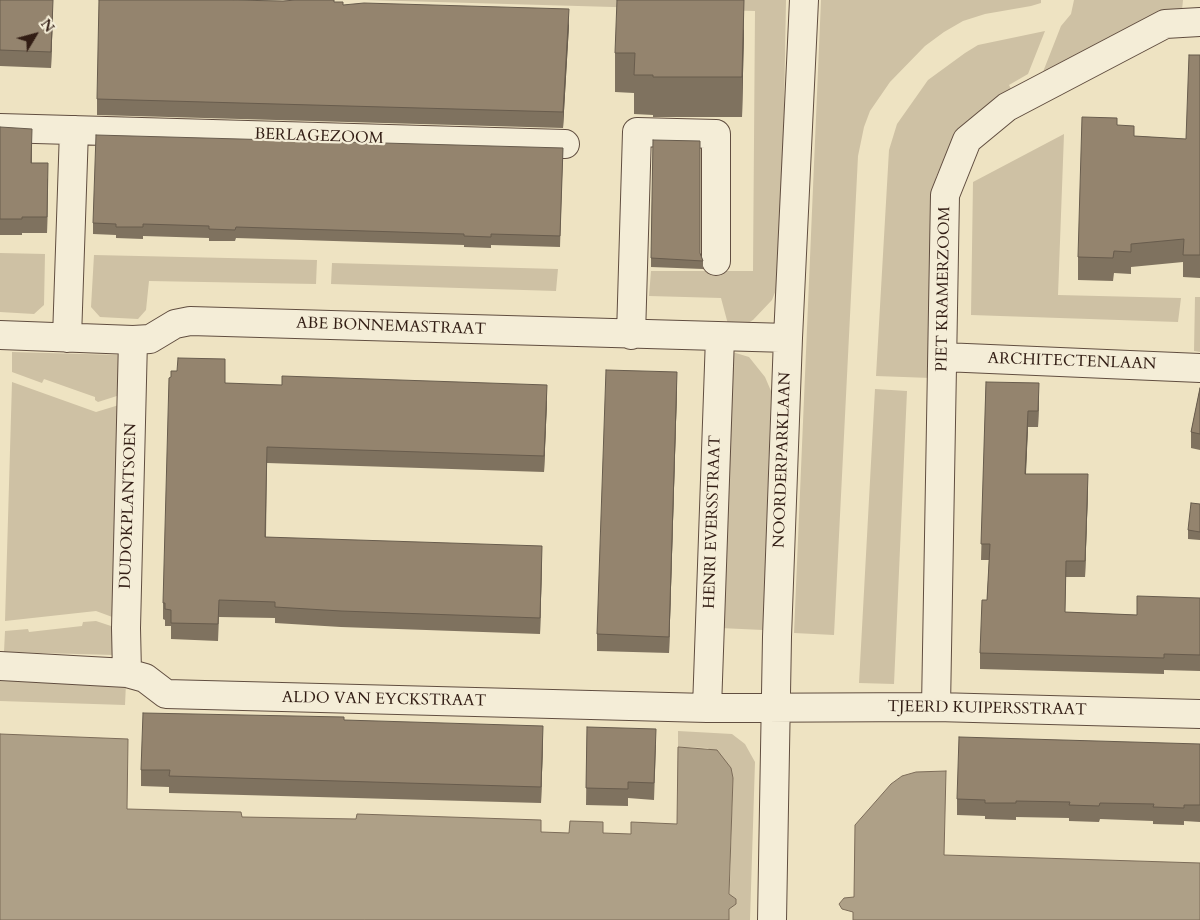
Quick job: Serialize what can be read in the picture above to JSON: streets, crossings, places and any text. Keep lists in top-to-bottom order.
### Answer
{
  "streets": {
    "street": [
      "BERLAGEZOOM",
      "PIET KRAMERZOOM",
      "ABE BONNEMASTRAAT",
      "ARCHITECTENLAAN",
      "NOORDERPARKLAAN",
      "DUDOKPLANTSOEN",
      "HENRI EVERSSTRAAT",
      "ALDO VAN EYCKSTRAAT",
      "TJEERD KUIPERSSTRAAT"
    ]
  },
  "crossings": [
    ["PIET KRAMERZOOM", "ARCHITECTENLAAN"],
    ["PIET KRAMERZOOM", "TJEERD KUIPERSSTRAAT"],
    ["ABE BONNEMASTRAAT", "NOORDERPARKLAAN"],
    ["ABE BONNEMASTRAAT", "DUDOKPLANTSOEN"],
    ["ABE BONNEMASTRAAT", "HENRI EVERSSTRAAT"],
    ["NOORDERPARKLAAN", "ALDO VAN EYCKSTRAAT"],
    ["NOORDERPARKLAAN", "TJEERD KUIPERSSTRAAT"],
    ["DUDOKPLANTSOEN", "ALDO VAN EYCKSTRAAT"],
    ["HENRI EVERSSTRAAT", "ALDO VAN EYCKSTRAAT"],
    ["ALDO VAN EYCKSTRAAT", "TJEERD KUIPERSSTRAAT"]
  ],
  "north": "top right"
}
